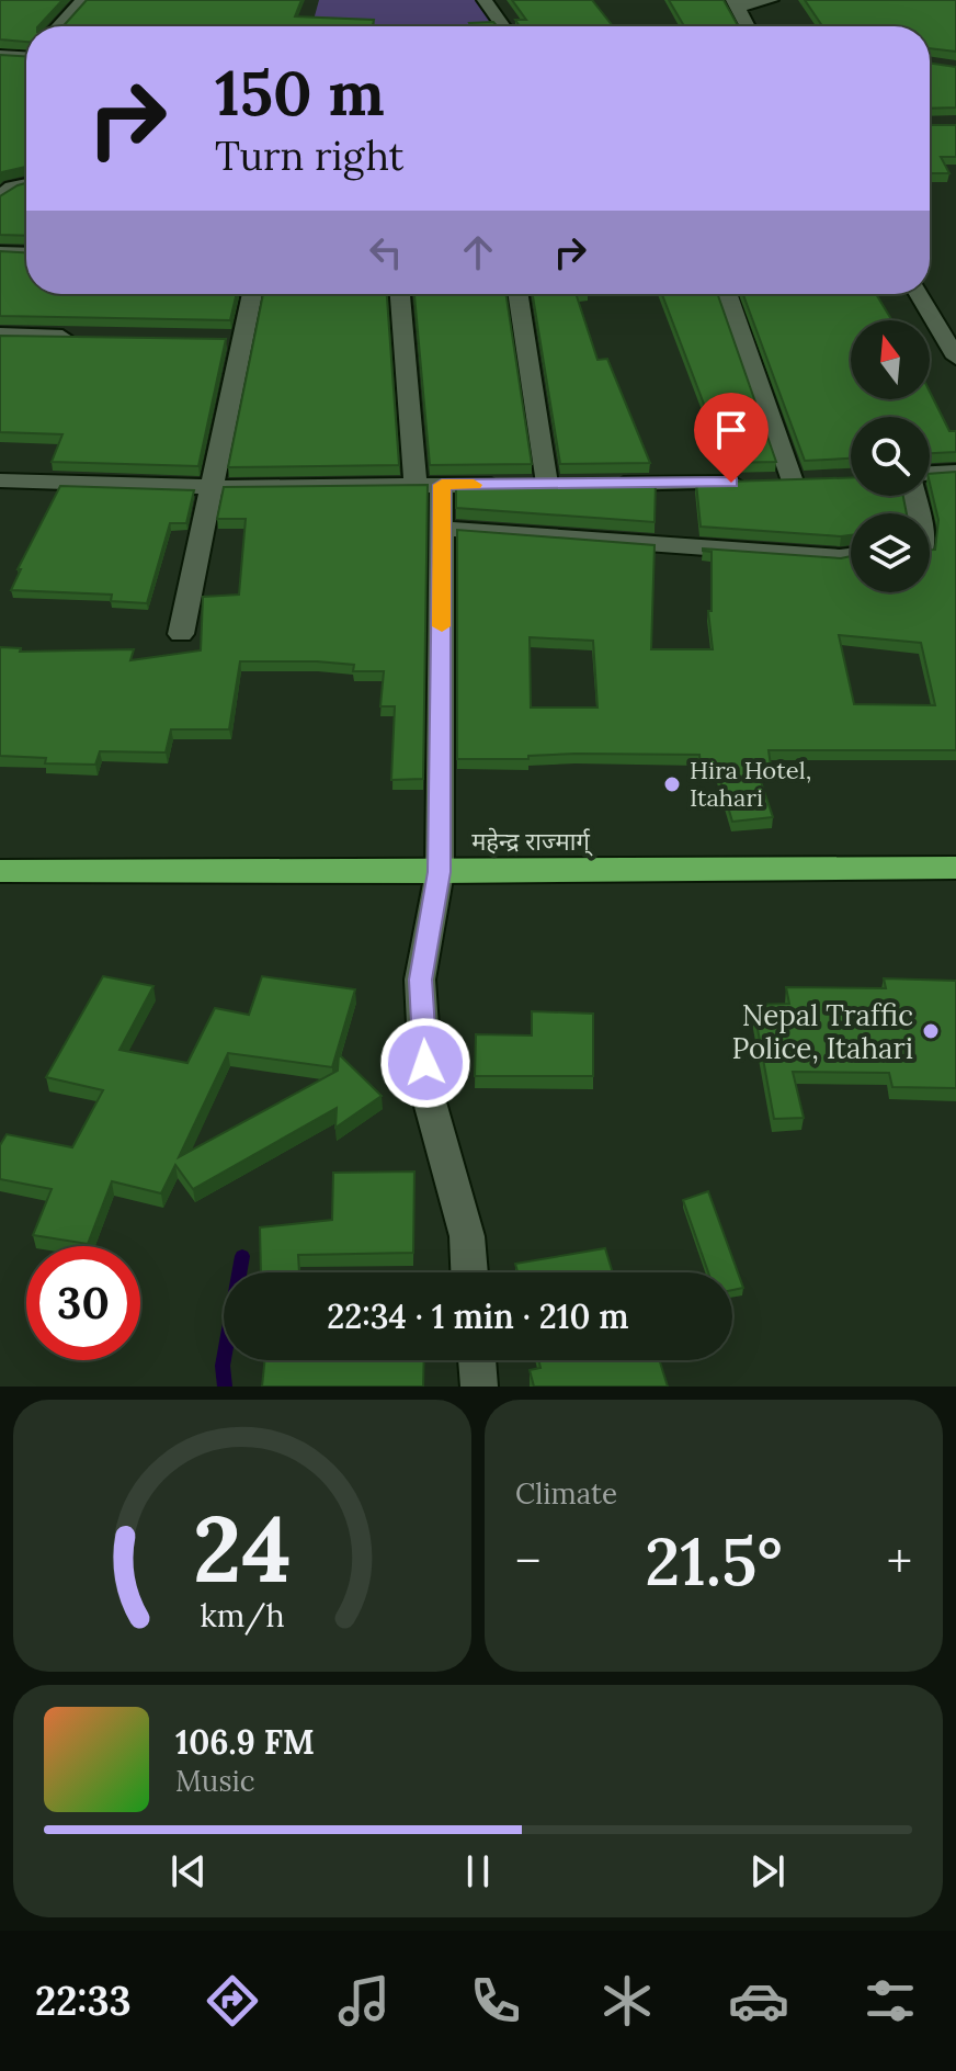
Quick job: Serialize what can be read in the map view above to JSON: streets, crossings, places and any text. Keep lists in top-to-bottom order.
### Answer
{
  "streets": {
    "highway": ["महेन्द्र राज्मार्ग्"]
  },
  "places": ["Hira Hotel, Itahari", "Nepal Traffic Police, Itahari"],
  "north": "top",
  "page": {
    "turn": ["150 m", "Turn right"],
    "limit": "30",
    "trip": "22:34 · 1 min · 210 m",
    "tile": "Climate",
    "heat": ["−", "21.5°", "+"],
    "song": ["106.9 FM", "Music"],
    "tabs": "22:33",
    "gauge": ["24", "km/h"]
  }
}
